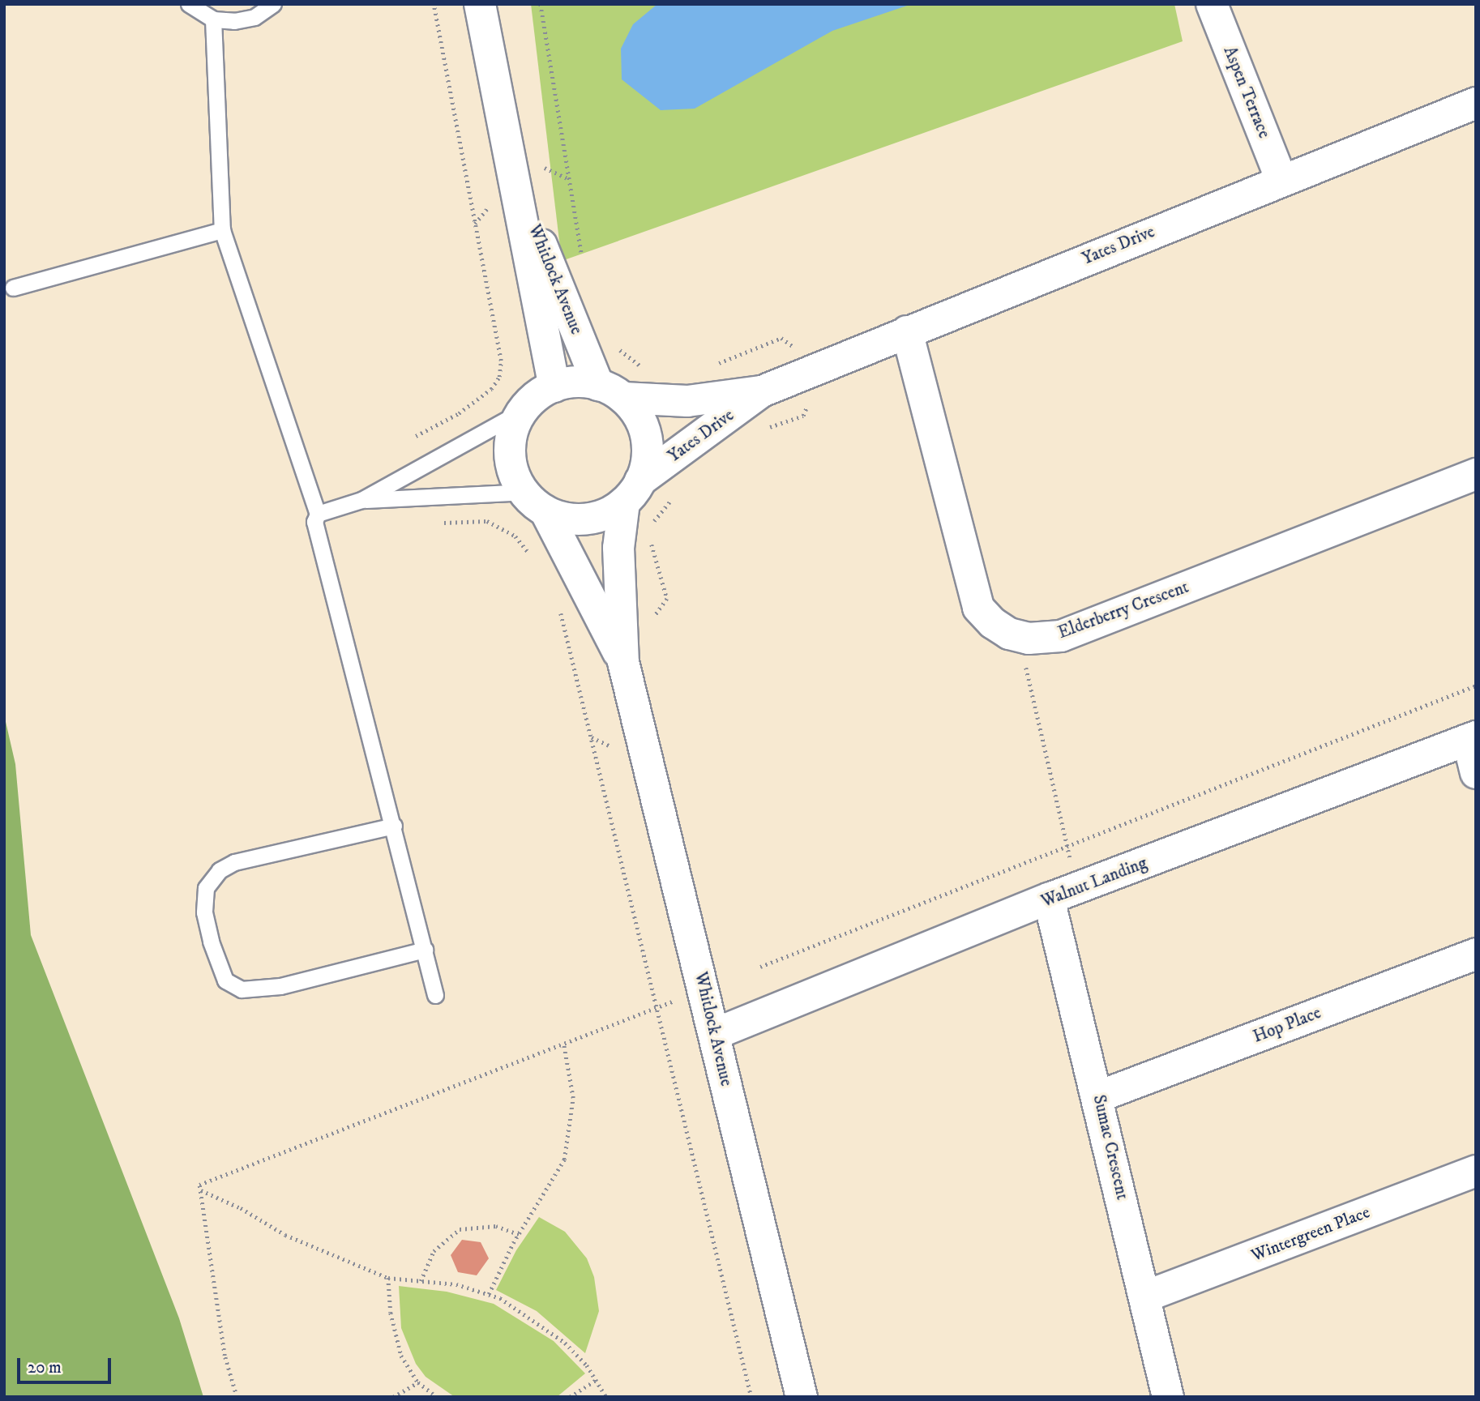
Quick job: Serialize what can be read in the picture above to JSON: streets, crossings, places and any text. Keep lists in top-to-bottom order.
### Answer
{
  "streets": {
    "street": [
      "Aspen Terrace",
      "Yates Drive",
      "Whitlock Avenue",
      "Elderberry Crescent",
      "Walnut Landing",
      "Hop Place",
      "Sumac Crescent",
      "Wintergreen Place"
    ]
  },
  "crossings": [
    ["Aspen Terrace", "Yates Drive"],
    ["Yates Drive", "Whitlock Avenue"],
    ["Yates Drive", "Elderberry Crescent"],
    ["Whitlock Avenue", "Walnut Landing"],
    ["Walnut Landing", "Sumac Crescent"],
    ["Hop Place", "Sumac Crescent"],
    ["Sumac Crescent", "Wintergreen Place"]
  ],
  "scale_bar": "20 m"
}
